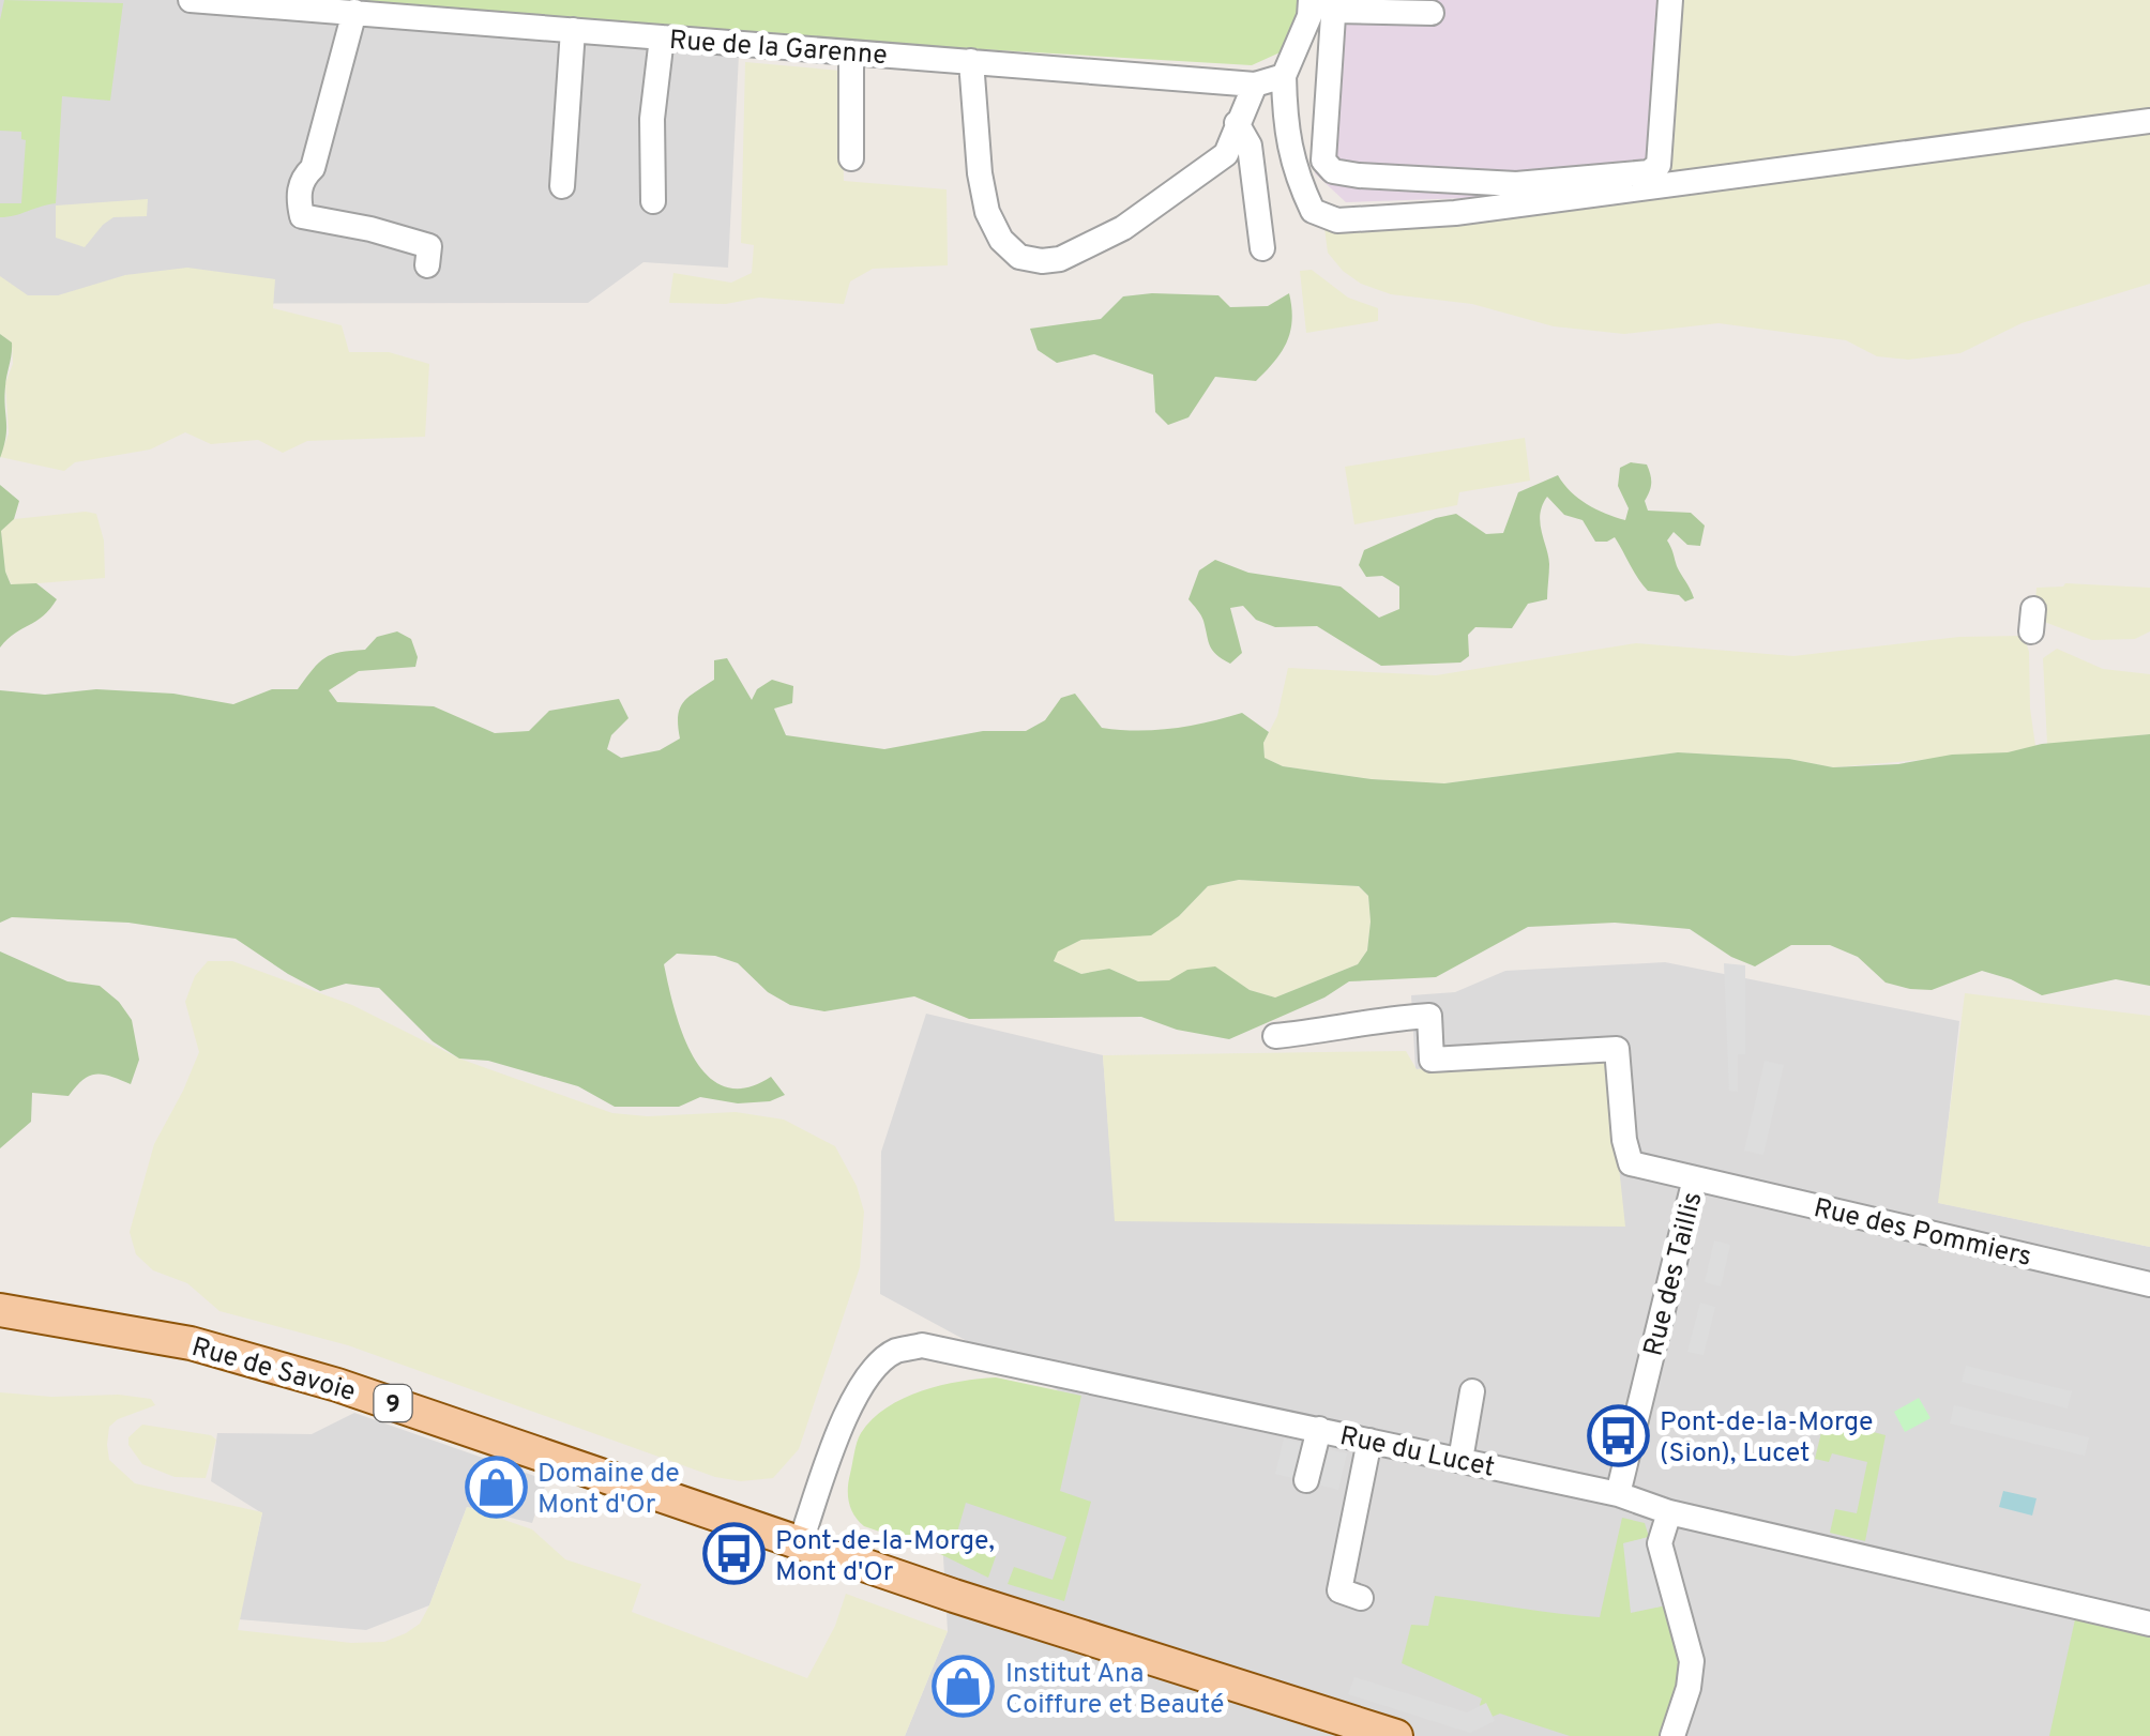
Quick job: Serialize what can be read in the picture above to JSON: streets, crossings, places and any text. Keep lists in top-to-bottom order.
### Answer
{
  "streets": {
    "main road": ["Rue de Savoie", "9"],
    "street": [
      "Rue de la Garenne",
      "Rue des Pommiers",
      "Rue des Taillis",
      "Rue du Lucet"
    ]
  },
  "crossings": [
    ["Rue des Pommiers", "Rue des Taillis"],
    ["Rue des Taillis", "Rue du Lucet"],
    ["Rue de Savoie", "Rue du Lucet"]
  ],
  "places": {
    "bus stop": ["Pont-de-la-Morge (Sion), Lucet", "Pont-de-la-Morge, Mont d'Or"],
    "shop": ["Domaine de Mont d'Or", "Institut Ana Coiffure et Beauté"]
  }
}
